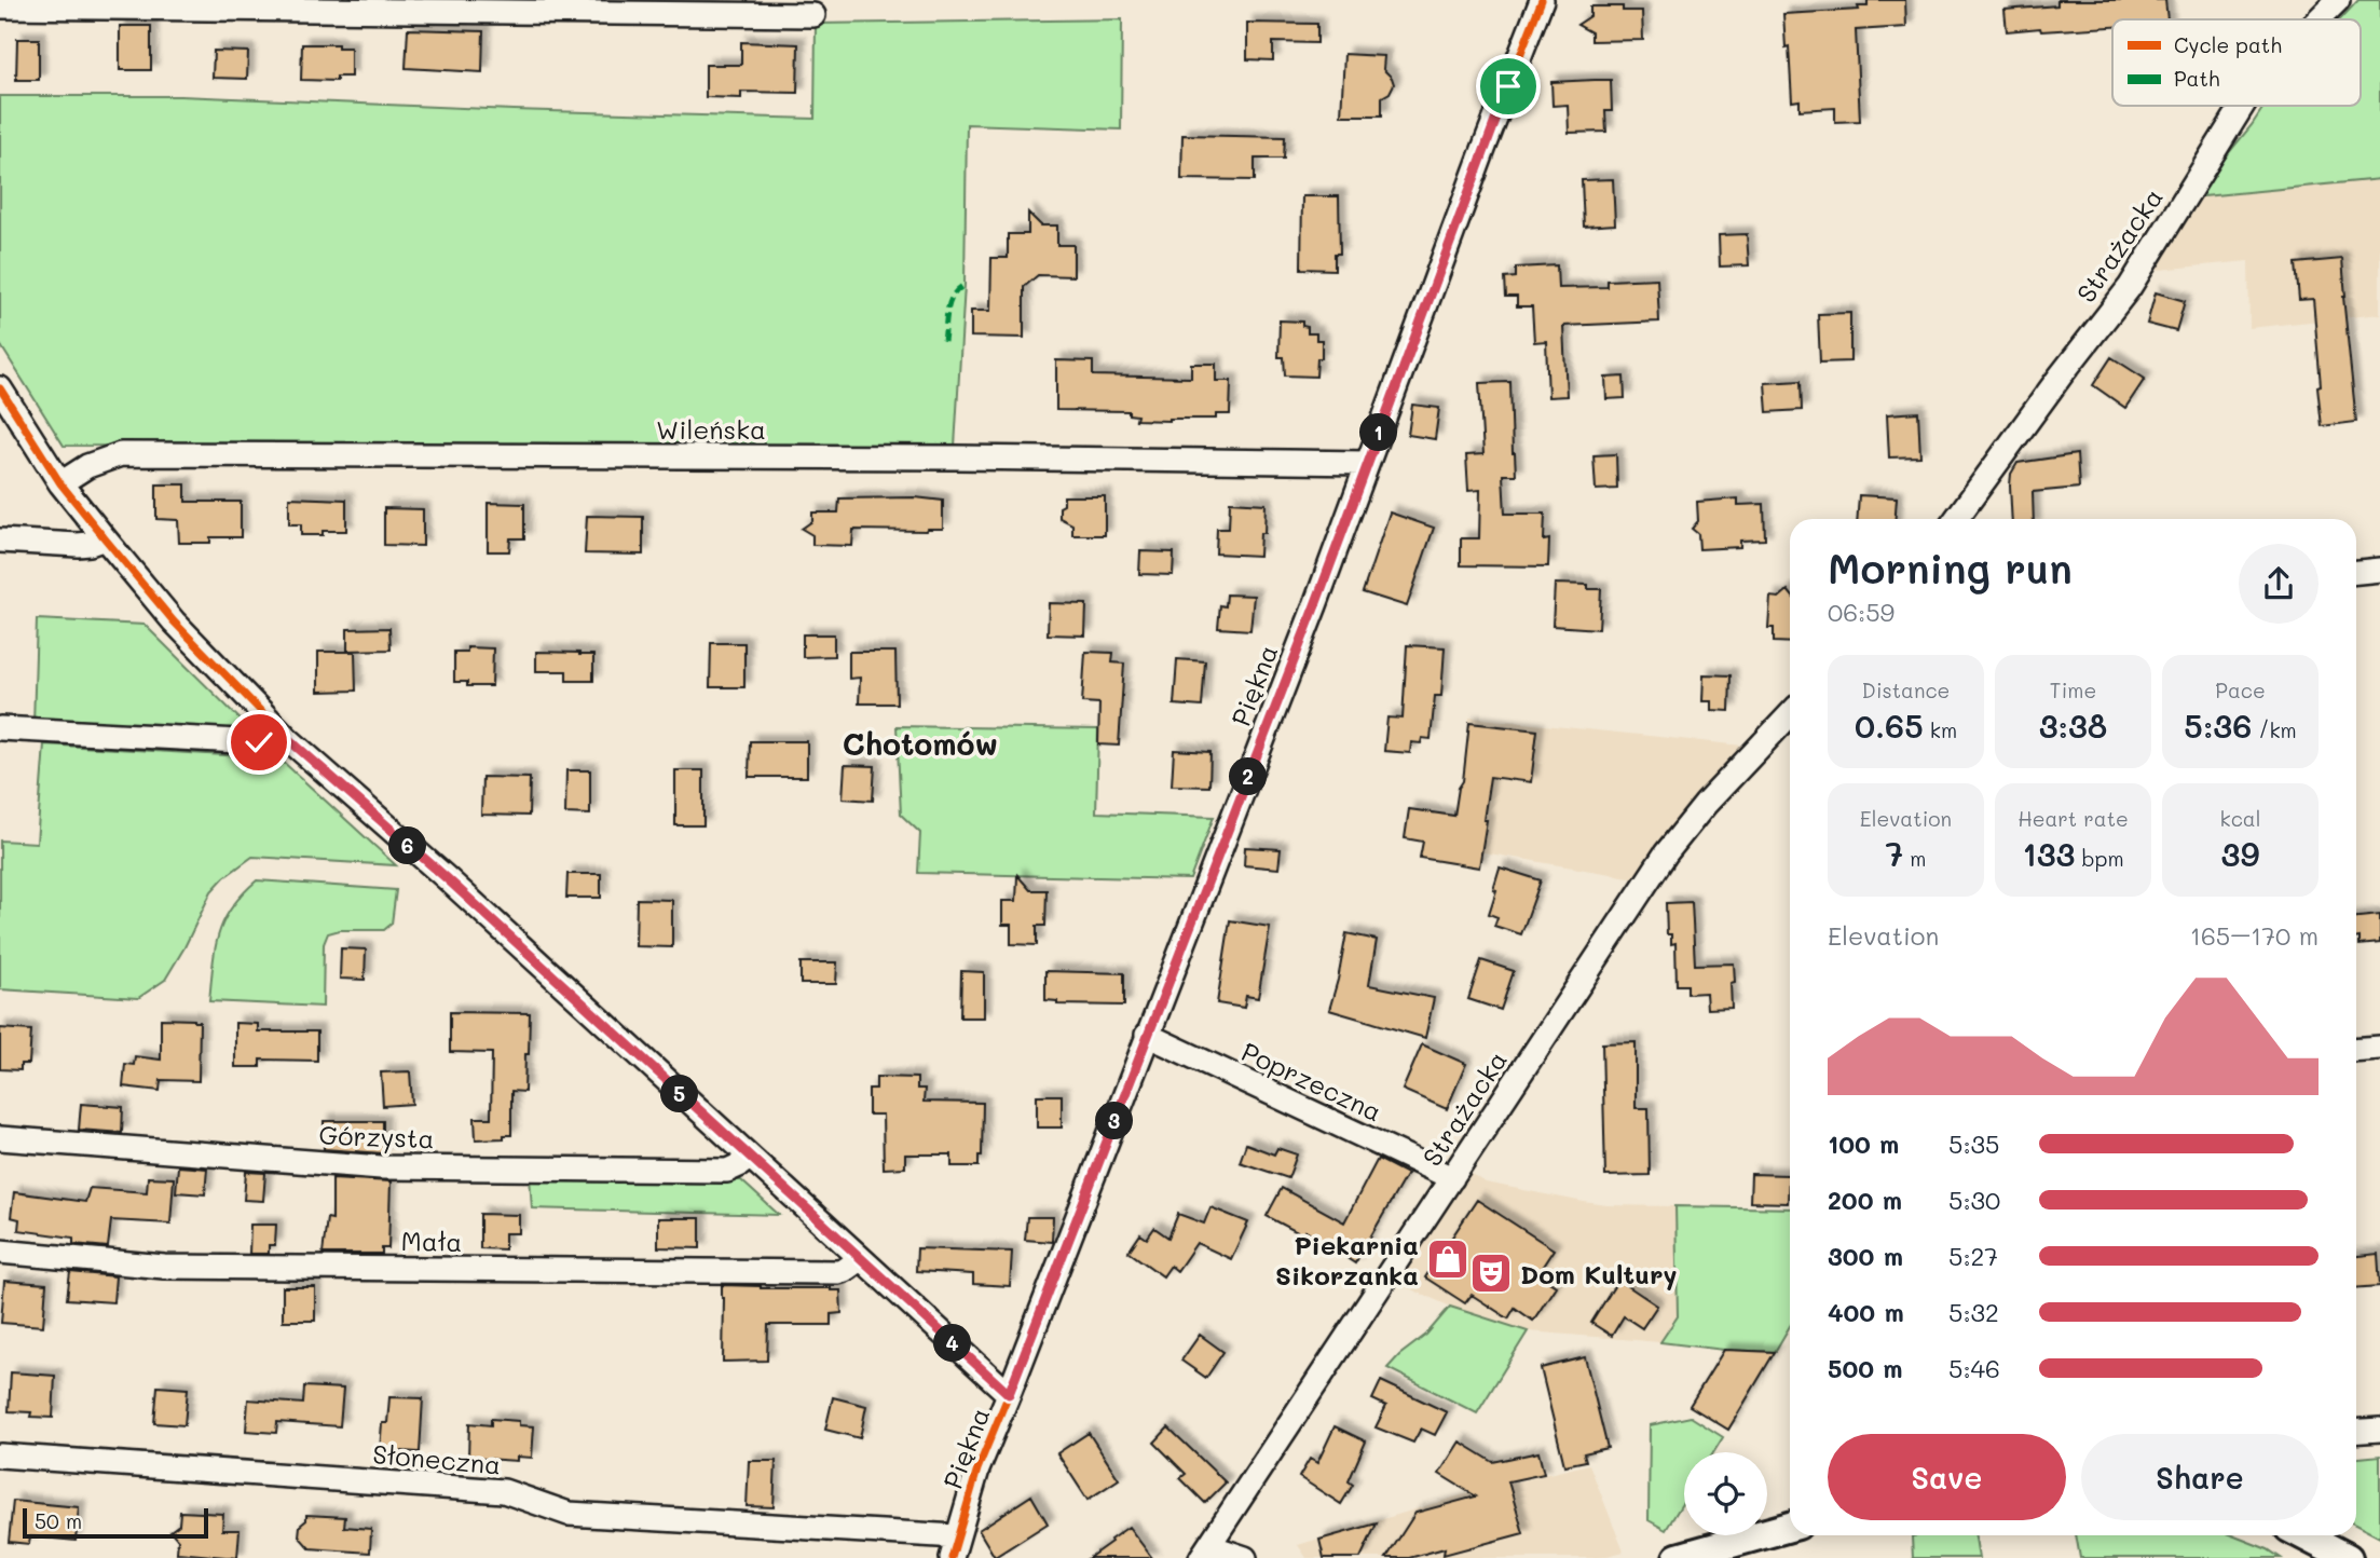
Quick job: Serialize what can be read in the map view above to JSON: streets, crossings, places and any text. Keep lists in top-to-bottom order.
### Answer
{
  "streets": {
    "street": [
      "Strażacka",
      "Wileńska",
      "Piękna",
      "Poprzeczna",
      "Górzysta",
      "Mała",
      "Słoneczna"
    ]
  },
  "crossings": [
    ["Strażacka", "Poprzeczna"],
    ["Wileńska", "Piękna"],
    ["Piękna", "Poprzeczna"],
    ["Piękna", "Słoneczna"]
  ],
  "districts": ["Chotomów"],
  "places": {
    "shop": ["Piekarnia Sikorzanka"],
    "theatre": ["Dom Kultury"]
  },
  "legend": ["Cycle path", "Path"],
  "scale_bar": "50 m",
  "page": {
    "pins": [
      "1",
      "2",
      "6",
      "5",
      "3",
      "4"
    ],
    "heading": ["Morning run", "06:59"],
    "stats": [
      ["Distance", "0.65 km"],
      ["Time", "3:38"],
      ["Pace", "5:36 /km"],
      ["Elevation", "7 m"],
      ["Heart rate", "133 bpm"],
      ["kcal", "39"]
    ],
    "chart": ["Elevation", "165–170 m"],
    "list": [
      {
        "name": "100 m",
        "note": "5:35"
      },
      {
        "name": "200 m",
        "note": "5:30"
      },
      {
        "name": "300 m",
        "note": "5:27"
      },
      {
        "name": "400 m",
        "note": "5:32"
      },
      {
        "name": "500 m",
        "note": "5:46"
      }
    ],
    "buttons": ["Save", "Share"],
    "scale": "50 m"
  }
}
